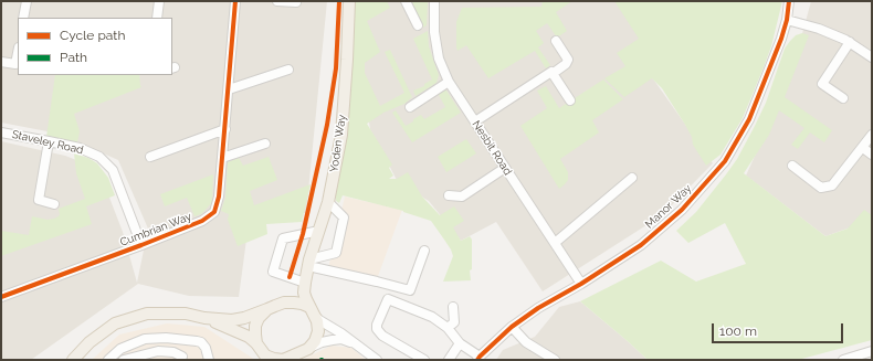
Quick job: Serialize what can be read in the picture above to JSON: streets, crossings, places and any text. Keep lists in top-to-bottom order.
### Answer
{
  "streets": {
    "main road": ["Yoden Way"],
    "street": [
      "Staveley Road",
      "Nesbit Road",
      "Manor Way",
      "Cumbrian Way"
    ]
  },
  "crossings": [
    ["Staveley Road", "Cumbrian Way"],
    ["Nesbit Road", "Manor Way"]
  ],
  "legend": ["Cycle path", "Path"],
  "scale_bar": "100 m"
}
